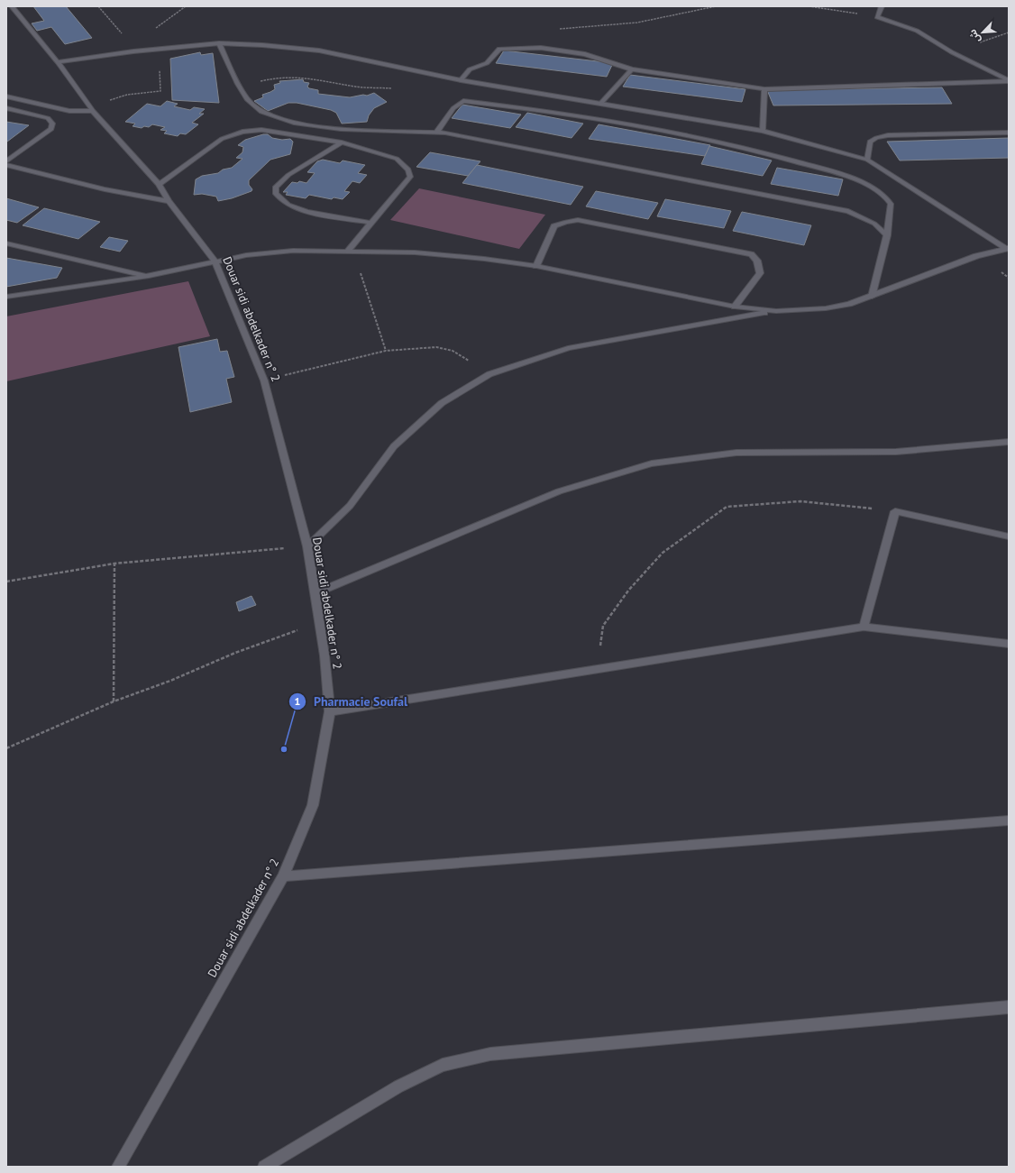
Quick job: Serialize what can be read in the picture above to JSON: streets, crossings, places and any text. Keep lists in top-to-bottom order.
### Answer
{
  "streets": {
    "street": ["Douar sidi abdelkader n° 2"]
  },
  "places": ["Pharmacie Soufal"],
  "north": "bottom left"
}
